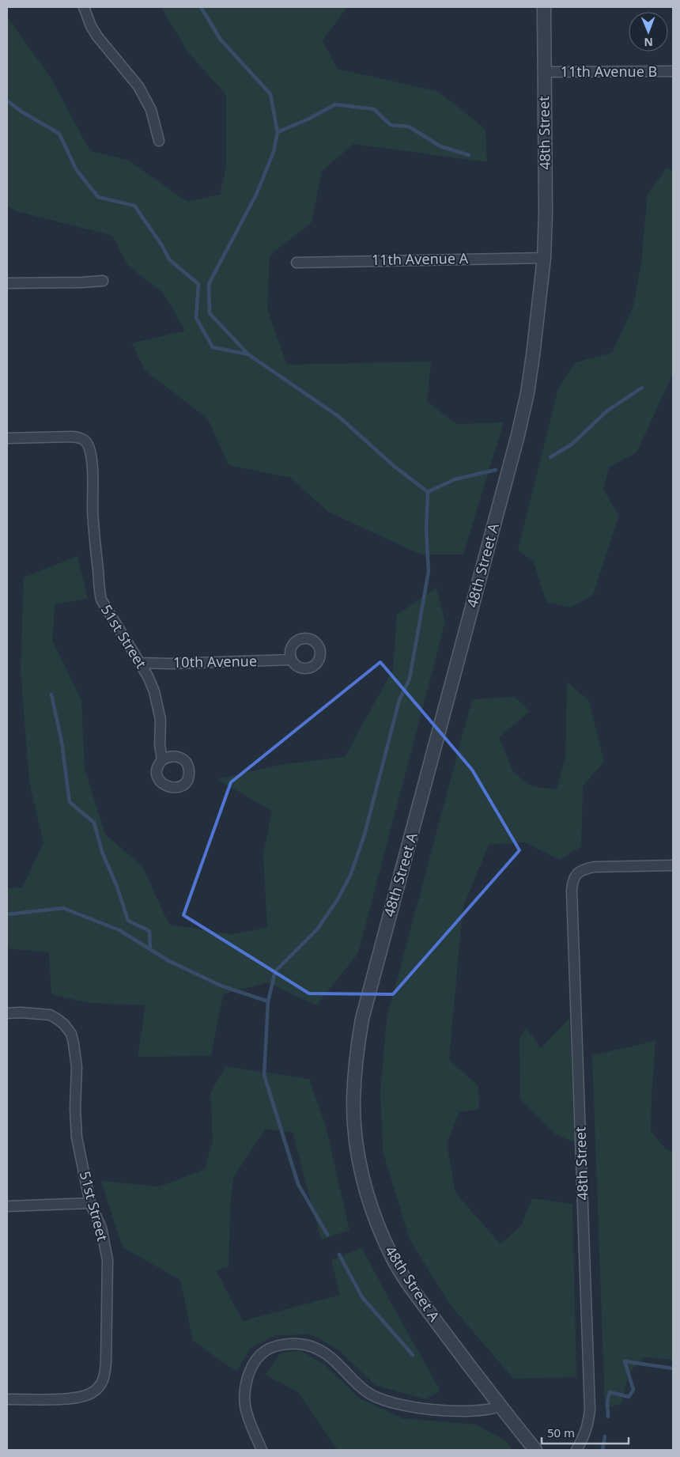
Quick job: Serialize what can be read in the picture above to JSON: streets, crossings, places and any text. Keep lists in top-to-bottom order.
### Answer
{
  "streets": {
    "street": [
      "11th Avenue B",
      "48th Street",
      "11th Avenue A",
      "48th Street A",
      "51st Street",
      "10th Avenue"
    ]
  },
  "crossings": [
    ["11th Avenue B", "48th Street"],
    ["48th Street", "11th Avenue A"],
    ["48th Street", "48th Street A"],
    ["11th Avenue A", "48th Street A"],
    ["51st Street", "10th Avenue"]
  ],
  "scale_bar": "50 m",
  "north": "bottom"
}
